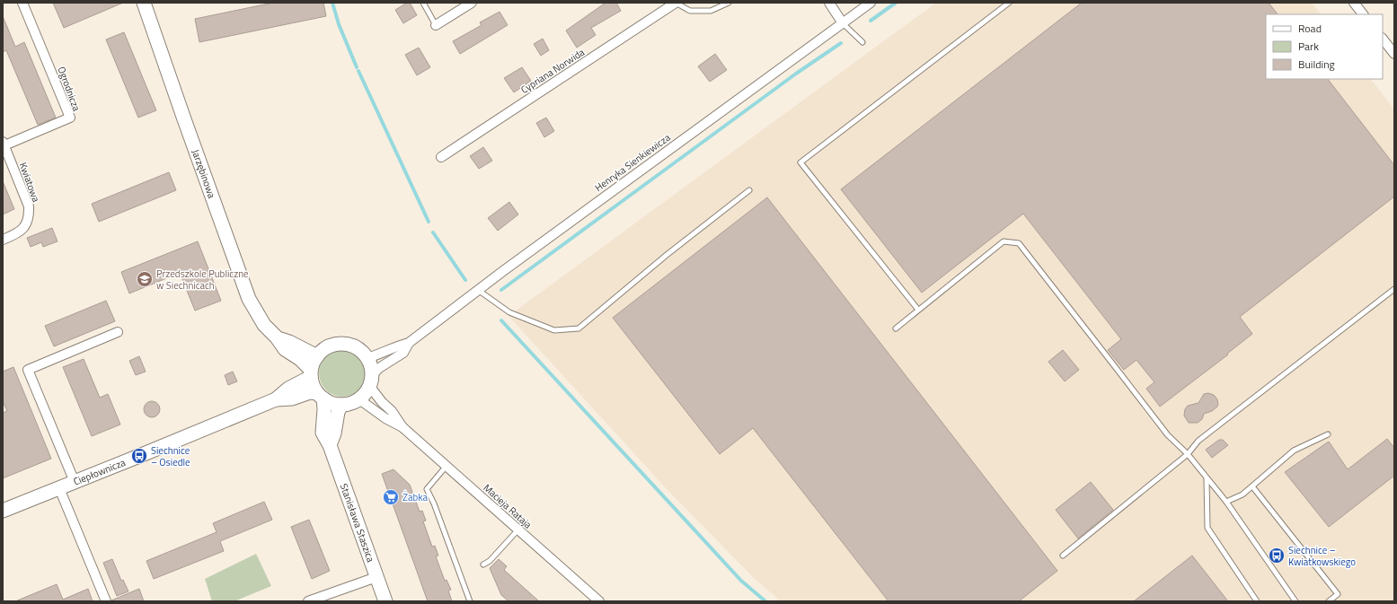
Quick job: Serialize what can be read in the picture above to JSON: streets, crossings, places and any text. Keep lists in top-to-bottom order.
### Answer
{
  "streets": {
    "street": [
      "Cypriana Norwida",
      "Ogrodnicza",
      "Henryka Sienkiewicza",
      "Jarzębinowa",
      "Kwiatowa",
      "Ciepłownicza",
      "Macieja Rataja",
      "Stanisława Staszica"
    ]
  },
  "crossings": [
    ["Ogrodnicza", "Kwiatowa"],
    ["Henryka Sienkiewicza", "Jarzębinowa"],
    ["Henryka Sienkiewicza", "Ciepłownicza"],
    ["Henryka Sienkiewicza", "Macieja Rataja"],
    ["Henryka Sienkiewicza", "Stanisława Staszica"],
    ["Jarzębinowa", "Ciepłownicza"],
    ["Jarzębinowa", "Macieja Rataja"],
    ["Jarzębinowa", "Stanisława Staszica"],
    ["Ciepłownicza", "Macieja Rataja"],
    ["Ciepłownicza", "Stanisława Staszica"],
    ["Macieja Rataja", "Stanisława Staszica"]
  ],
  "places": {
    "school or university": ["Przedszkole Publiczne w Siechnicach"],
    "bus stop": ["Siechnice – Osiedle", "Siechnice – Kwiatkowskiego"],
    "supermarket": ["Żabka"]
  },
  "legend": ["Road", "Park", "Building"]
}
